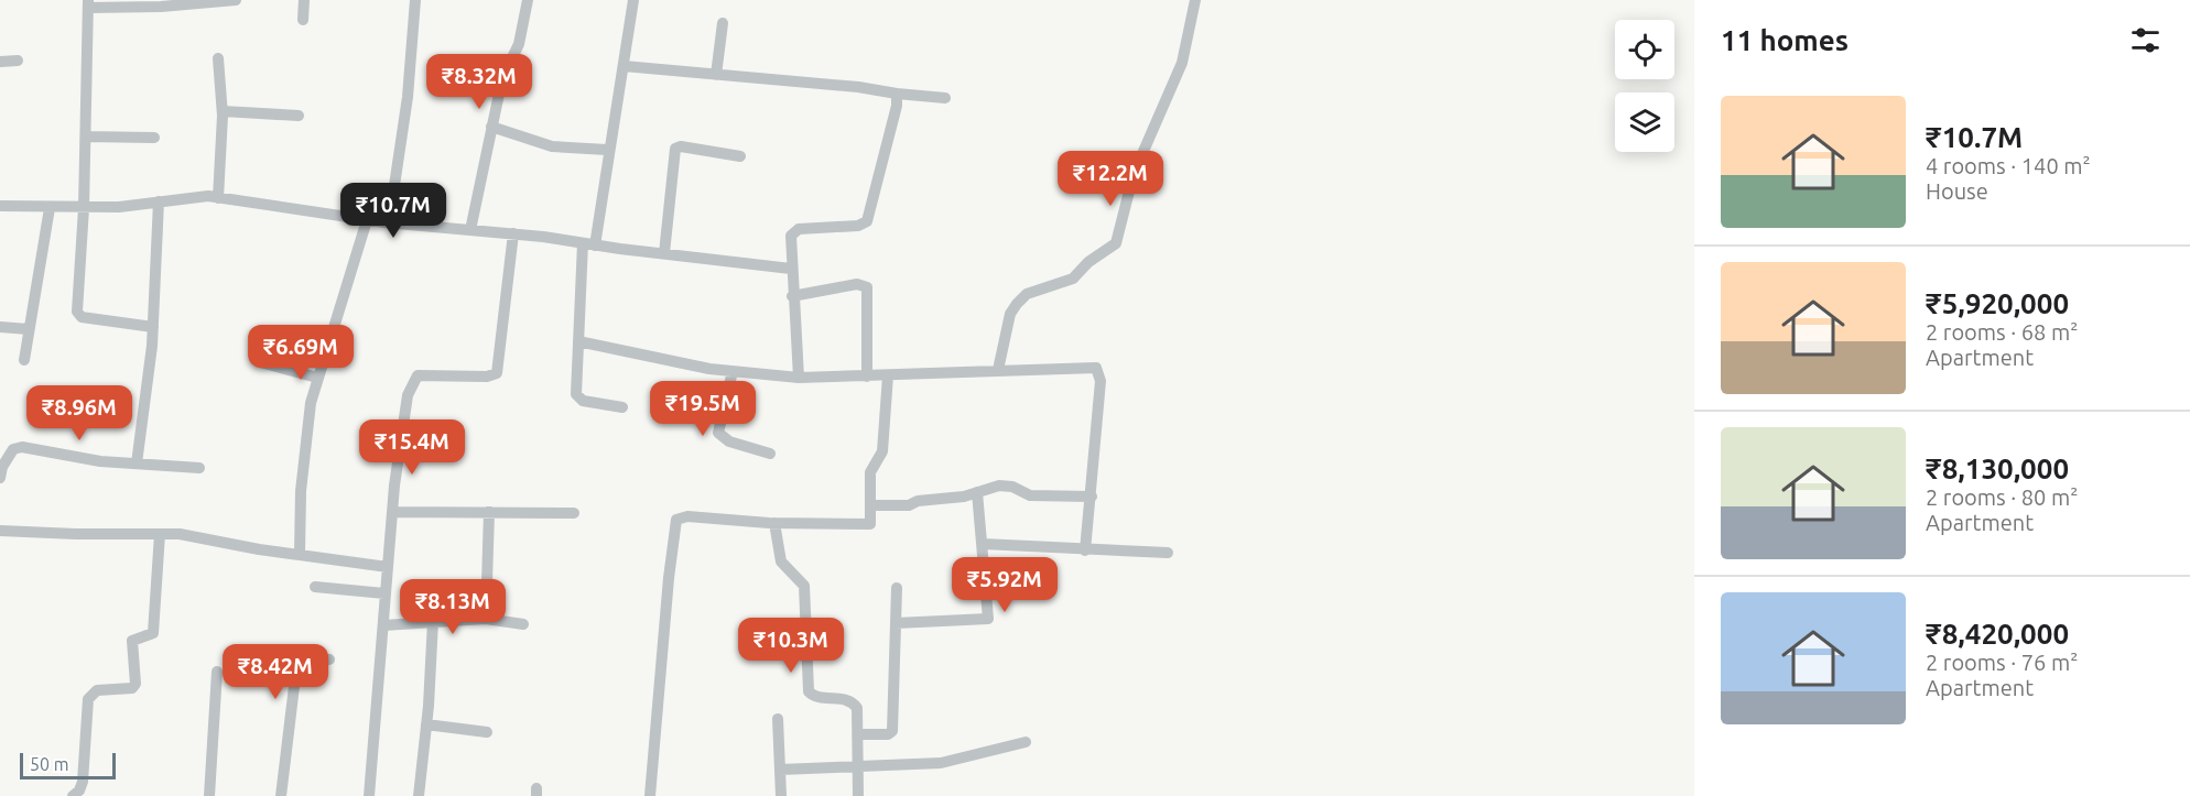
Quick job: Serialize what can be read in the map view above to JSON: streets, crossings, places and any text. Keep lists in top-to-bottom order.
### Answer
{
  "scale_bar": "50 m",
  "page": {
    "heading": "11 homes",
    "price": [
      "₹8.32M",
      "₹12.2M",
      "₹10.7M",
      "₹6.69M",
      "₹19.5M",
      "₹8.96M",
      "₹15.4M",
      "₹5.92M",
      "₹8.13M",
      "₹10.3M",
      "₹8.42M"
    ],
    "list": [
      {
        "name": "₹10.7M",
        "note": "4 rooms · 140 m² · House"
      },
      {
        "name": "₹5,920,000",
        "note": "2 rooms · 68 m² · Apartment"
      },
      {
        "name": "₹8,130,000",
        "note": "2 rooms · 80 m² · Apartment"
      },
      {
        "name": "₹8,420,000",
        "note": "2 rooms · 76 m² · Apartment"
      }
    ],
    "scale": "50 m"
  }
}
